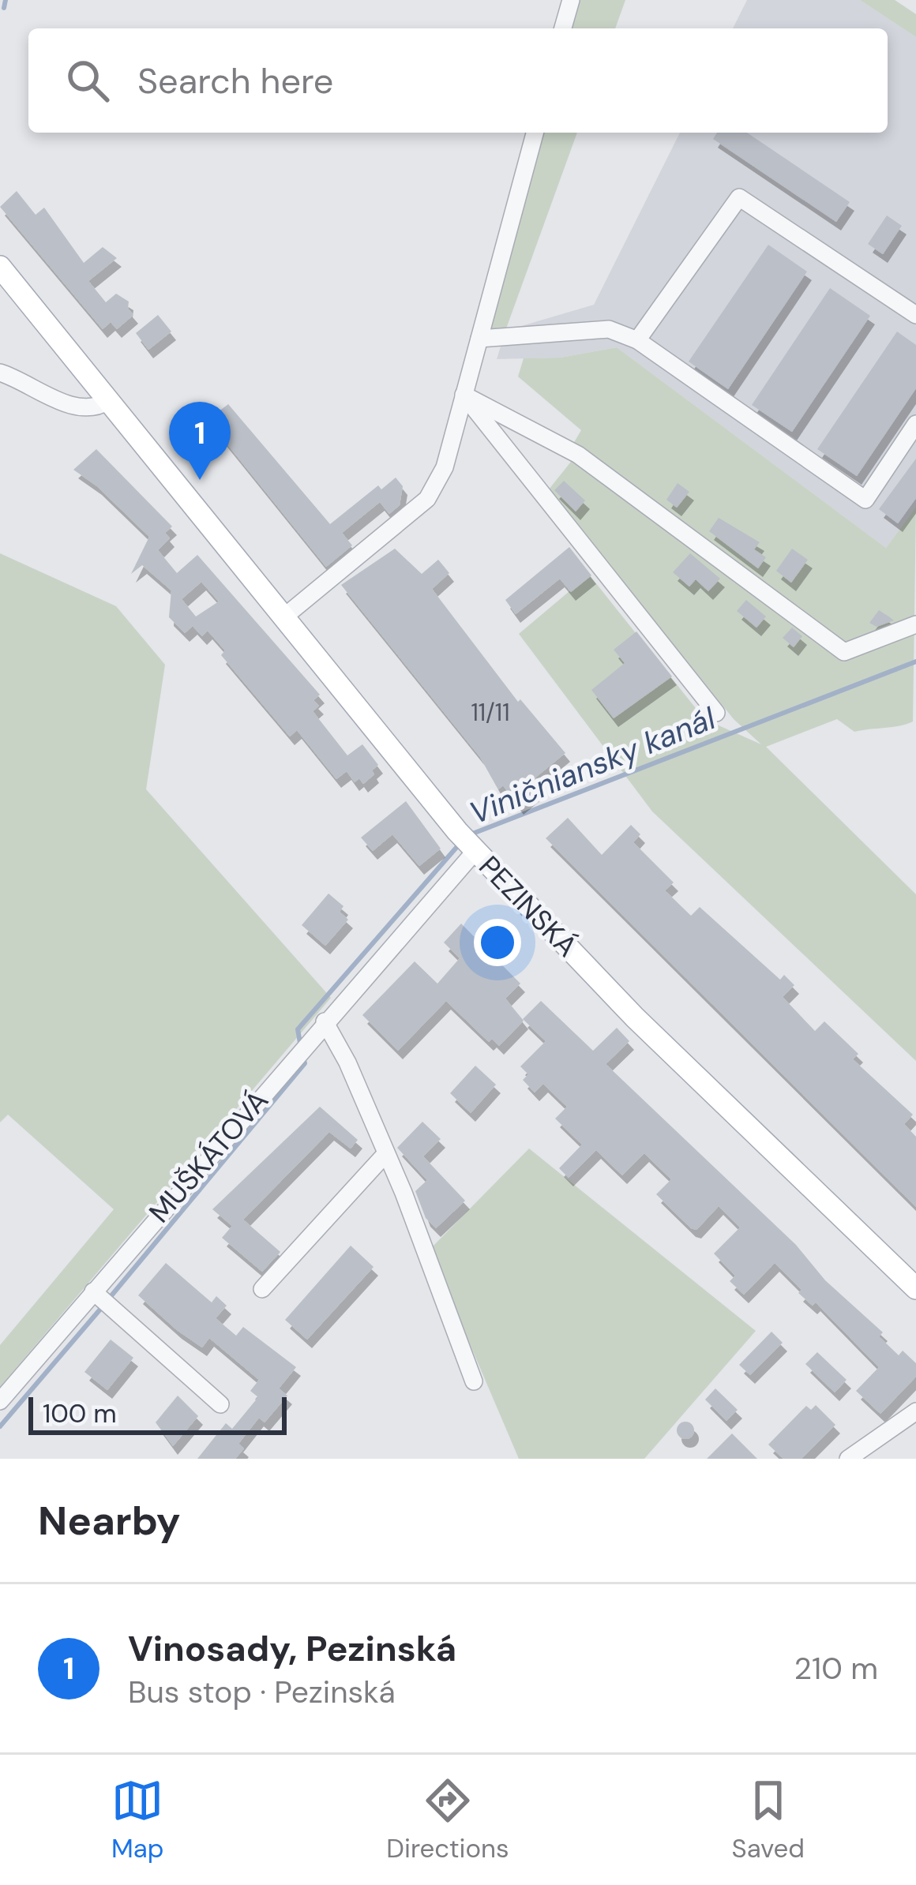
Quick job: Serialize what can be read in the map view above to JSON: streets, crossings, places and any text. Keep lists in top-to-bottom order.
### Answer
{
  "streets": {
    "main road": ["PEZINSKÁ"],
    "street": ["MUŠKÁTOVÁ"]
  },
  "crossings": [
    ["PEZINSKÁ", "MUŠKÁTOVÁ"]
  ],
  "water": ["Viničniansky kanál"],
  "house_numbers": ["11/11"],
  "scale_bar": "100 m",
  "page": {
    "search": "Search here",
    "pins": "1",
    "scale": "100 m",
    "heading": "Nearby",
    "list": [
      {
        "mark": "1",
        "name": "Vinosady, Pezinská",
        "note": "Bus stop · Pezinská",
        "value": "210 m"
      }
    ],
    "nav": ["Map", "Directions", "Saved"]
  }
}
